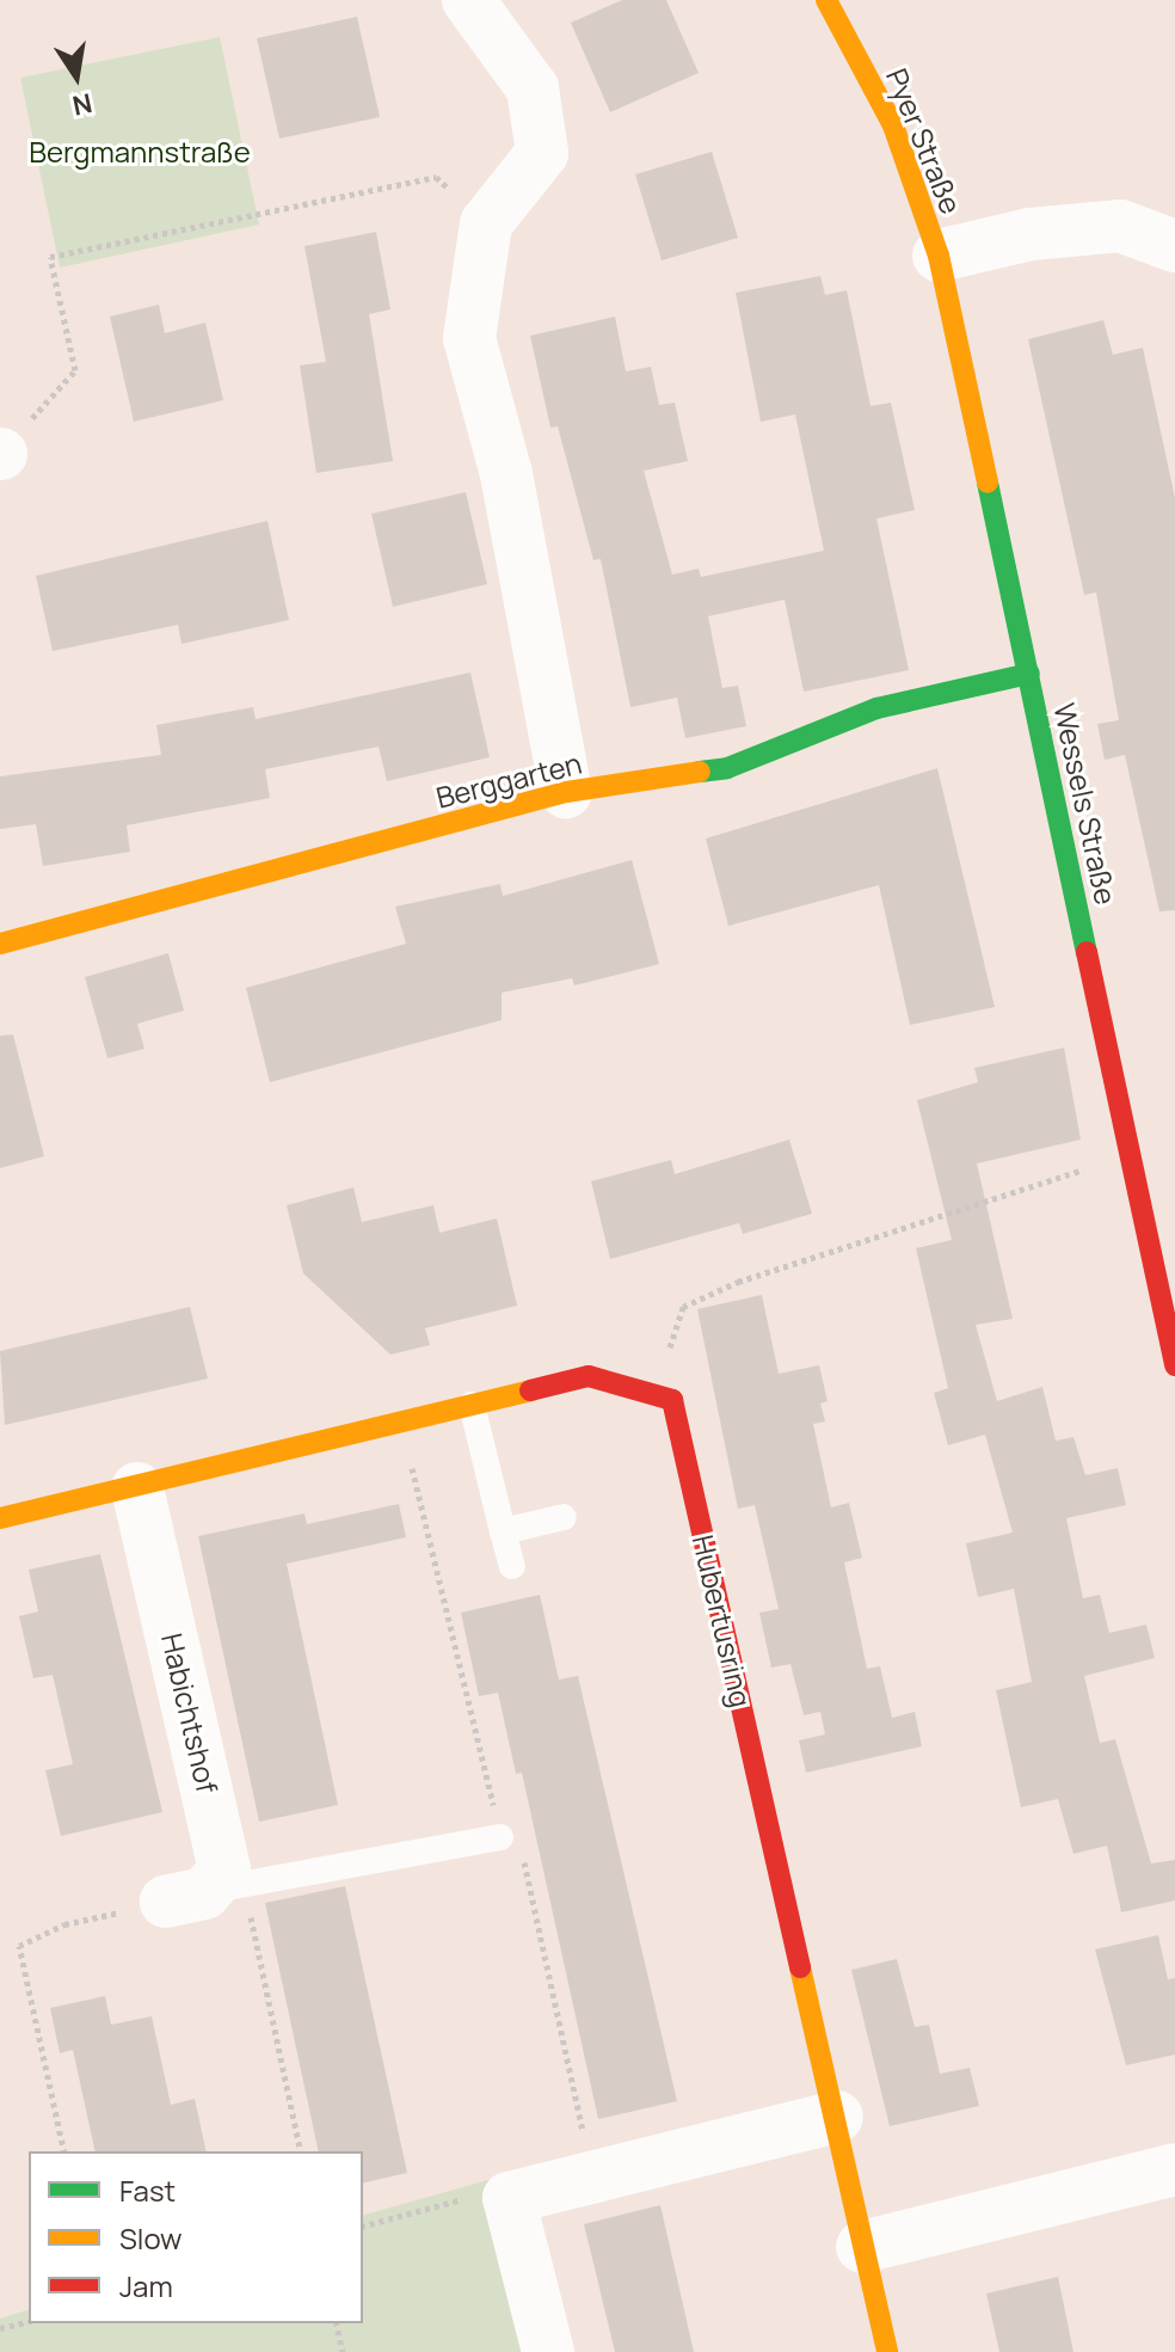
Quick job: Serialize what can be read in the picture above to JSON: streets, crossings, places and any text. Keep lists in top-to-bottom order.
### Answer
{
  "streets": {
    "street": [
      "Pyer Straße",
      "Berggarten",
      "Wessels Straße",
      "Hubertusring",
      "Habichtshof"
    ]
  },
  "crossings": [
    ["Pyer Straße", "Wessels Straße"],
    ["Berggarten", "Wessels Straße"]
  ],
  "parks": ["Bergmannstraße"],
  "legend": ["Fast", "Slow", "Jam"],
  "north": "bottom"
}
